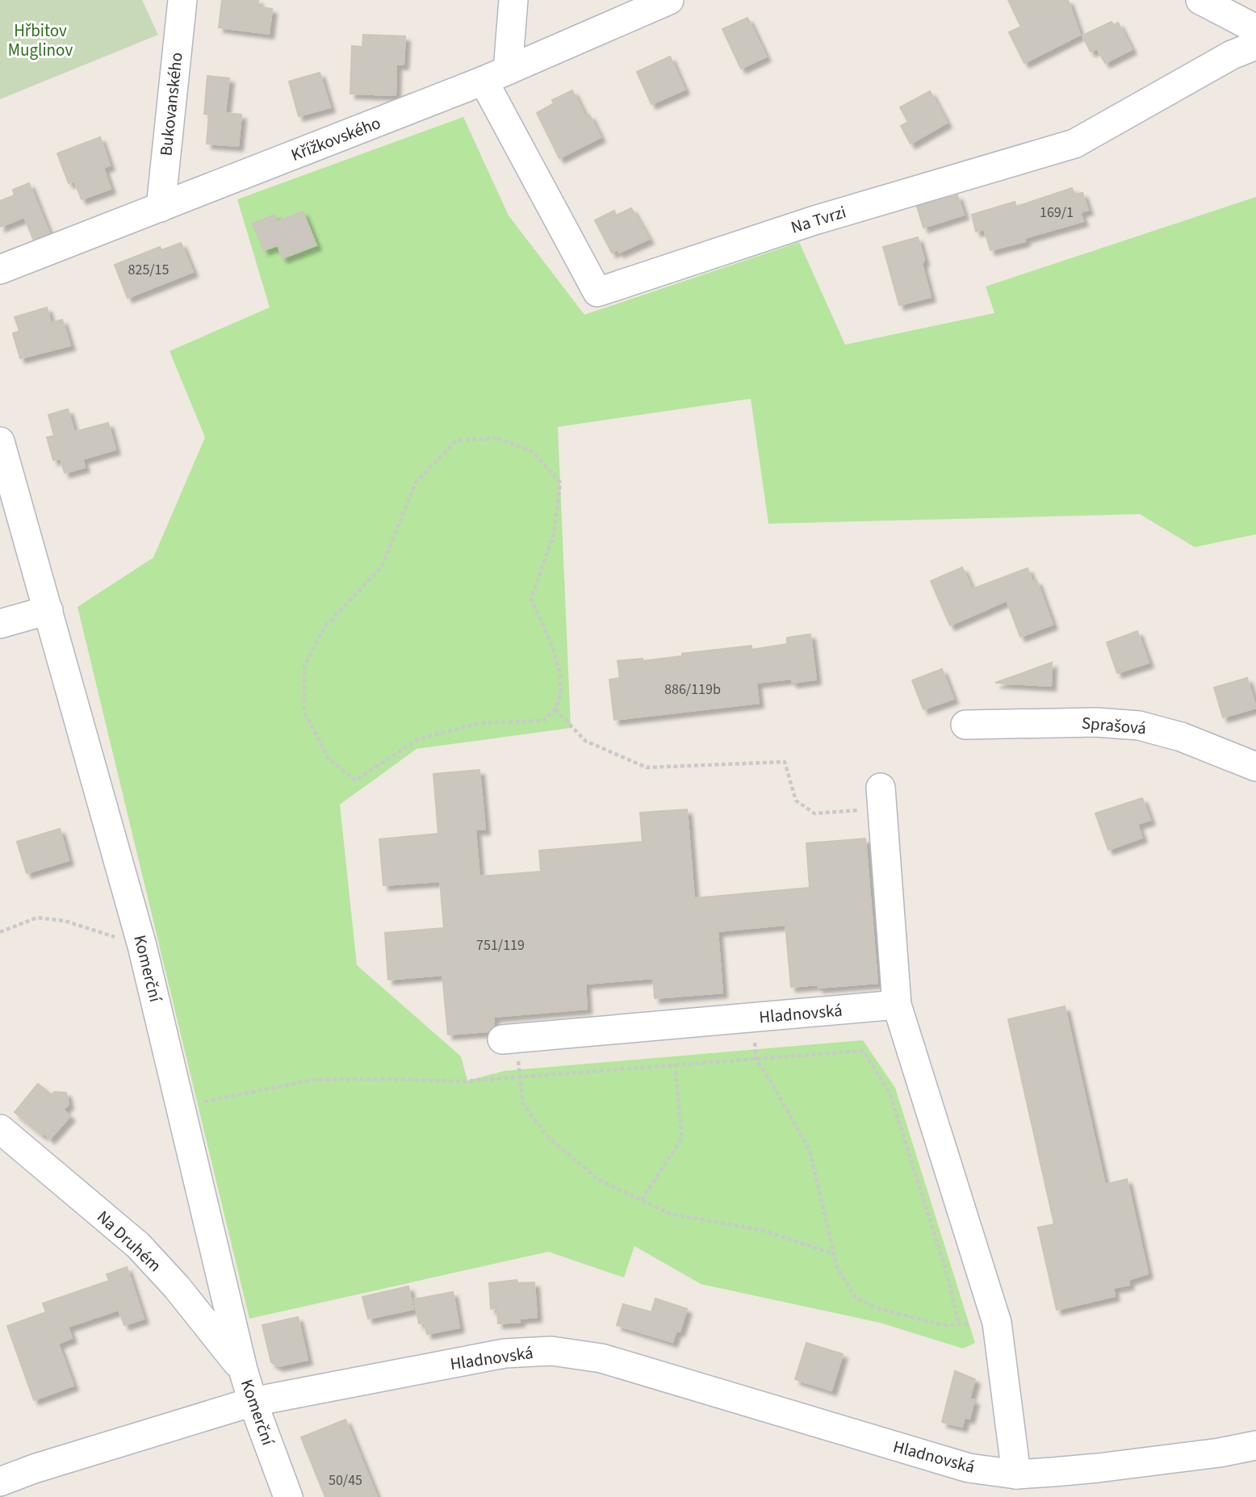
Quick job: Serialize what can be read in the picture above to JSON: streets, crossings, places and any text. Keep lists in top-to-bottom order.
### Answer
{
  "streets": {
    "street": [
      "Bukovanského",
      "Křížkovského",
      "Na Tvrzi",
      "Sprašová",
      "Komerční",
      "Hladnovská",
      "Na Druhém"
    ]
  },
  "crossings": [
    ["Bukovanského", "Křížkovského"],
    ["Křížkovského", "Na Tvrzi"],
    ["Komerční", "Hladnovská"],
    ["Komerční", "Na Druhém"]
  ],
  "parks": ["Hřbitov Muglinov"],
  "house_numbers": [
    "169/1",
    "825/15",
    "886/119b",
    "751/119",
    "50/45"
  ]
}
